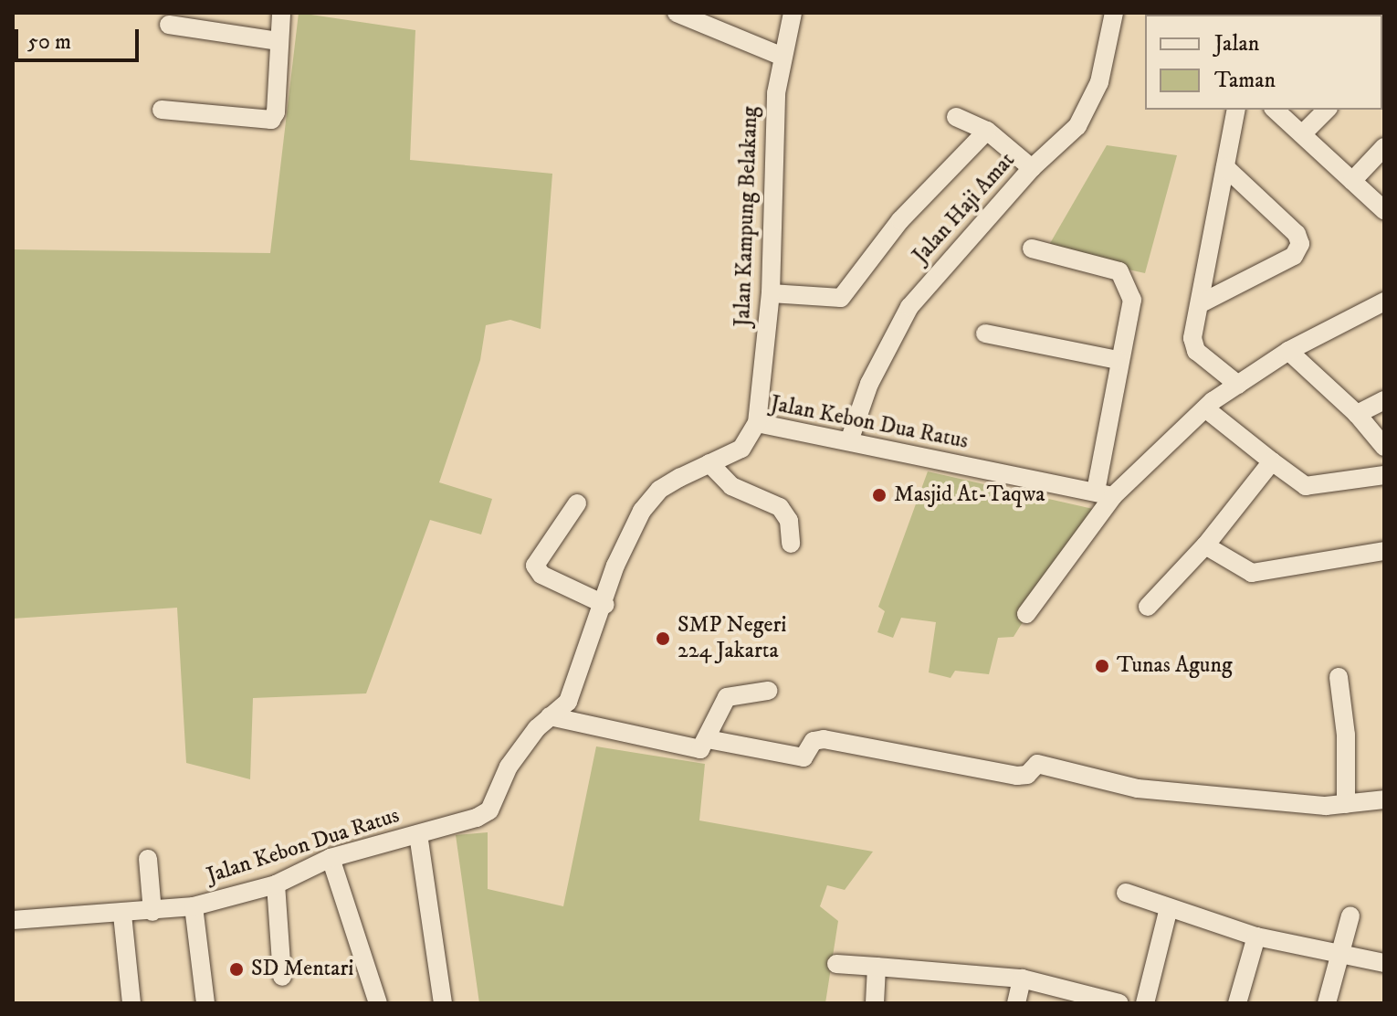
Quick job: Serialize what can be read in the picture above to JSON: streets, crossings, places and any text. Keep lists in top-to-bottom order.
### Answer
{
  "streets": {
    "street": ["Jalan Haji Amat", "Jalan Kampung Belakang", "Jalan Kebon Dua Ratus"]
  },
  "crossings": [
    ["Jalan Haji Amat", "Jalan Kebon Dua Ratus"],
    ["Jalan Kampung Belakang", "Jalan Kebon Dua Ratus"]
  ],
  "places": [
    "Masjid At-Taqwa",
    "SMP Negeri 224 Jakarta",
    "Tunas Agung",
    "SD Mentari"
  ],
  "legend": ["Jalan", "Taman"],
  "scale_bar": "50 m"
}
